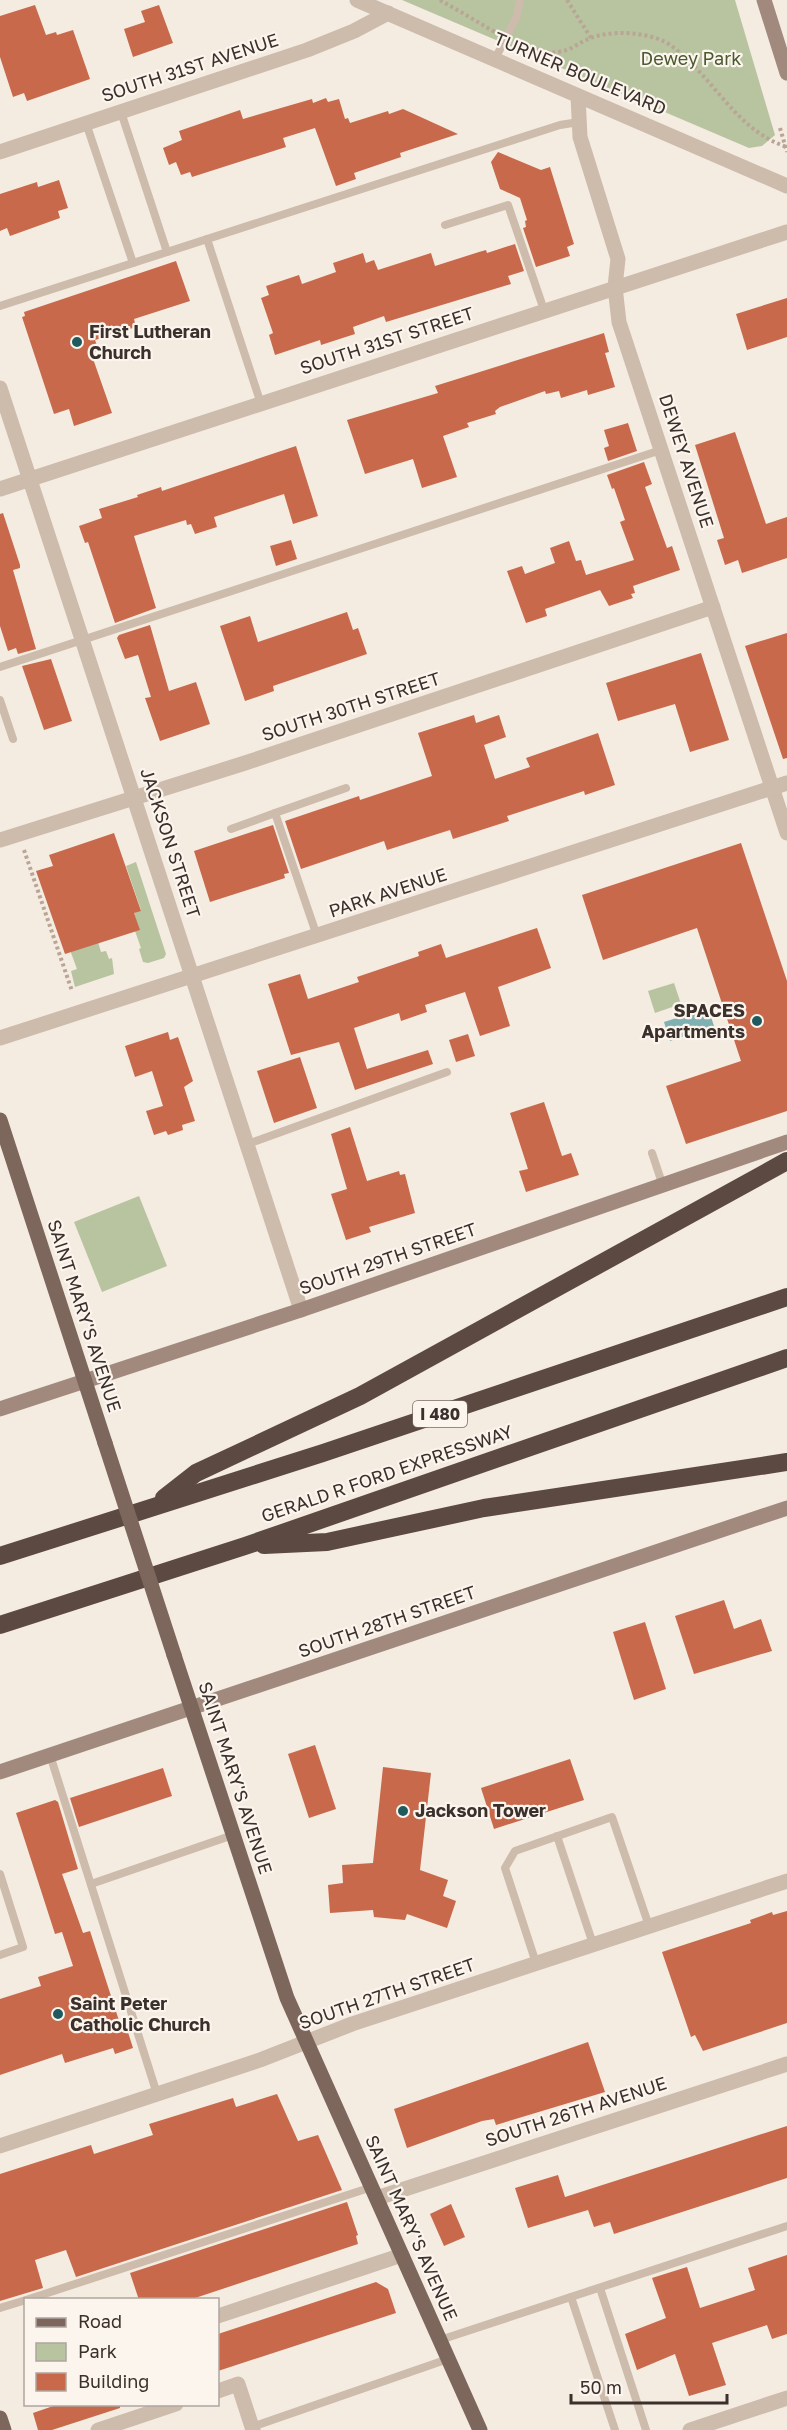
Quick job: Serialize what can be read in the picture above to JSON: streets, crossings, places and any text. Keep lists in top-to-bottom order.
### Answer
{
  "streets": {
    "highway": ["I 480", "GERALD R FORD EXPRESSWAY"],
    "main road": ["SOUTH 29TH STREET", "SAINT MARY'S AVENUE", "SOUTH 28TH STREET"],
    "street": [
      "SOUTH 31ST AVENUE",
      "TURNER BOULEVARD",
      "SOUTH 31ST STREET",
      "DEWEY AVENUE",
      "SOUTH 30TH STREET",
      "JACKSON STREET",
      "PARK AVENUE",
      "SOUTH 27TH STREET",
      "SOUTH 26TH AVENUE"
    ]
  },
  "crossings": [
    ["SOUTH 31ST AVENUE", "TURNER BOULEVARD"],
    ["TURNER BOULEVARD", "DEWEY AVENUE"],
    ["SOUTH 31ST STREET", "DEWEY AVENUE"],
    ["SOUTH 31ST STREET", "JACKSON STREET"],
    ["DEWEY AVENUE", "SOUTH 30TH STREET"],
    ["DEWEY AVENUE", "PARK AVENUE"],
    ["SOUTH 30TH STREET", "JACKSON STREET"],
    ["JACKSON STREET", "PARK AVENUE"],
    ["JACKSON STREET", "SOUTH 29TH STREET"],
    ["SOUTH 29TH STREET", "SAINT MARY'S AVENUE"],
    ["SAINT MARY'S AVENUE", "SOUTH 28TH STREET"],
    ["SAINT MARY'S AVENUE", "SOUTH 27TH STREET"],
    ["SAINT MARY'S AVENUE", "SOUTH 26TH AVENUE"]
  ],
  "parks": ["Dewey Park"],
  "places": [
    "First Lutheran Church",
    "SPACES Apartments",
    "Jackson Tower",
    "Saint Peter Catholic Church"
  ],
  "legend": ["Road", "Park", "Building"],
  "scale_bar": "50 m"
}
